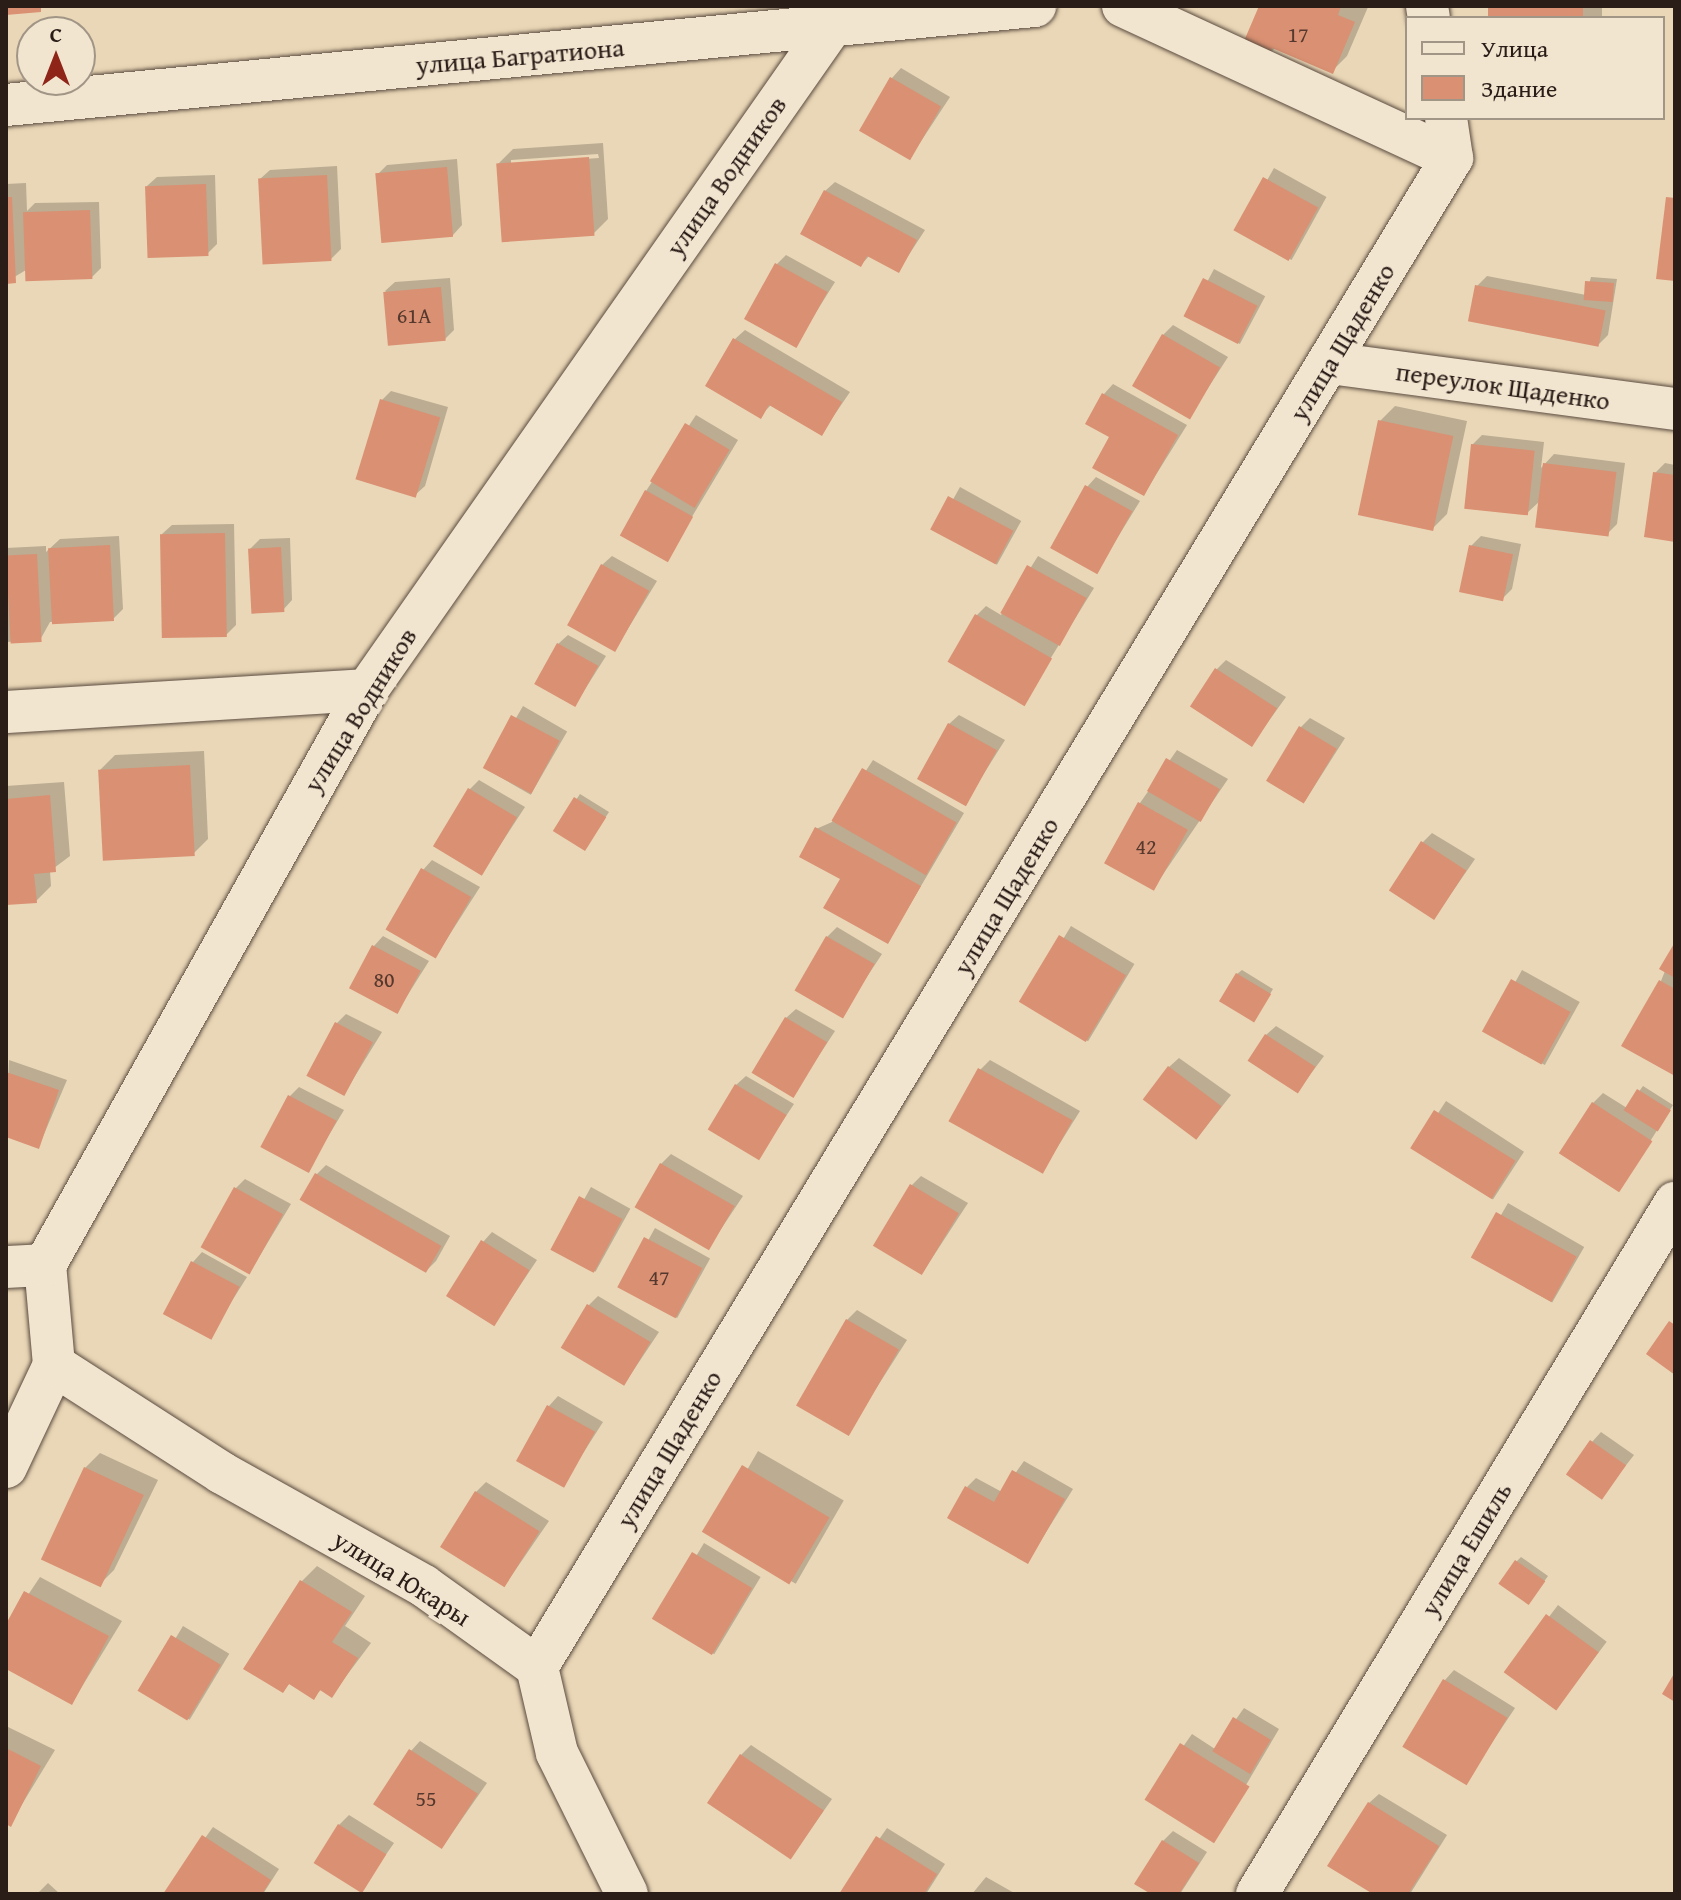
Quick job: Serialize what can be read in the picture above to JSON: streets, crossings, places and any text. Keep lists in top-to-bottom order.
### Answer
{
  "streets": {
    "street": [
      "улица Багратиона",
      "улица Водников",
      "улица Щаденко",
      "переулок Щаденко",
      "улица Ешиль",
      "улица Юкары"
    ]
  },
  "crossings": [
    ["улица Багратиона", "улица Водников"],
    ["улица Водников", "улица Юкары"],
    ["улица Щаденко", "переулок Щаденко"],
    ["улица Щаденко", "улица Юкары"]
  ],
  "house_numbers": [
    "17",
    "61А",
    "42",
    "80",
    "47",
    "55"
  ],
  "legend": ["Улица", "Здание"],
  "north": "top"
}
